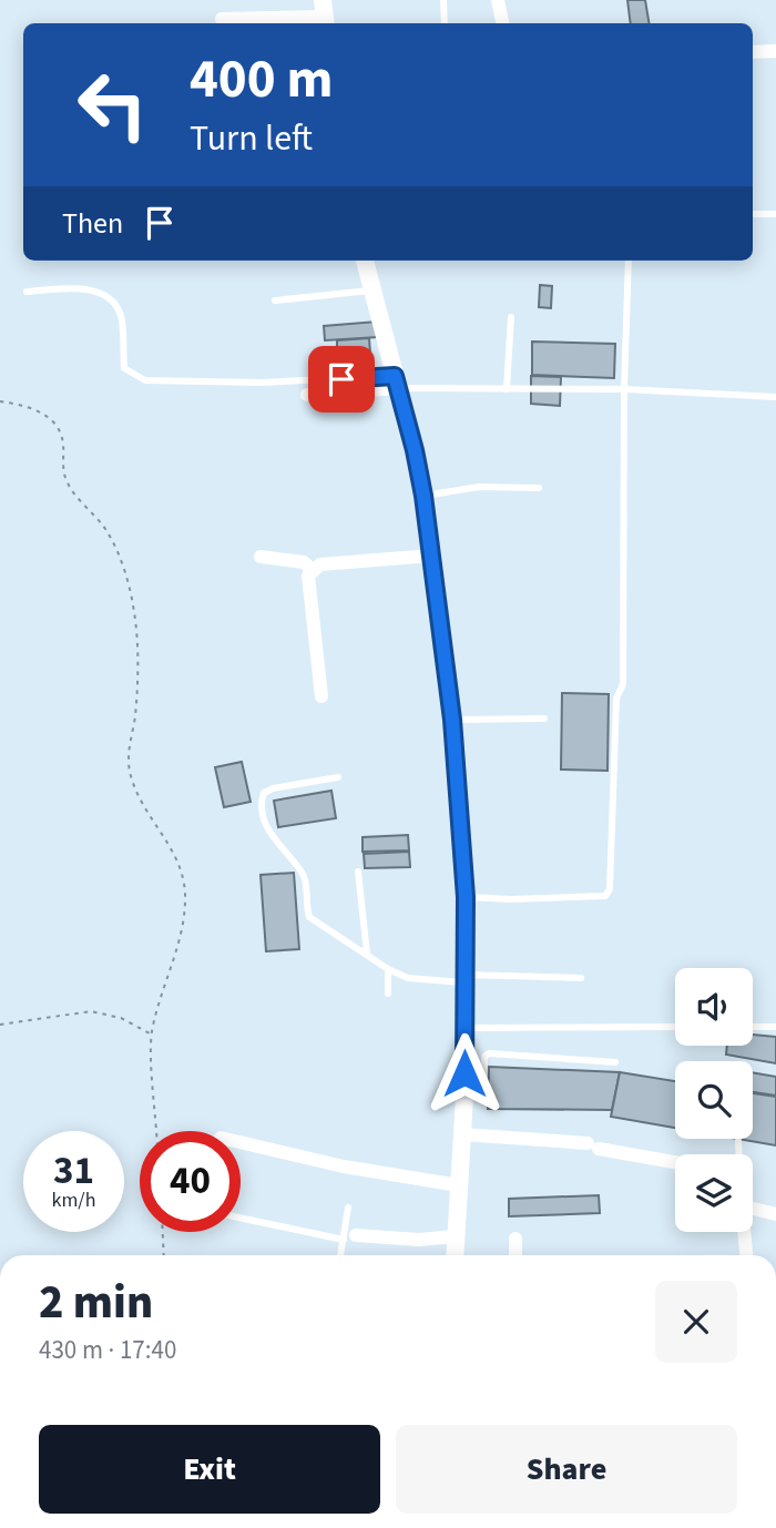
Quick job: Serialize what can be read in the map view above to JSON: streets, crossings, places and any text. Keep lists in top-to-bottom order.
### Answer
{
  "page": {
    "turn": ["400 m", "Turn left"],
    "then": "Then",
    "speed": "31 km/h",
    "limit": "40",
    "heading": ["2 min", "430 m · 17:40"],
    "buttons": ["Exit", "Share"]
  }
}
